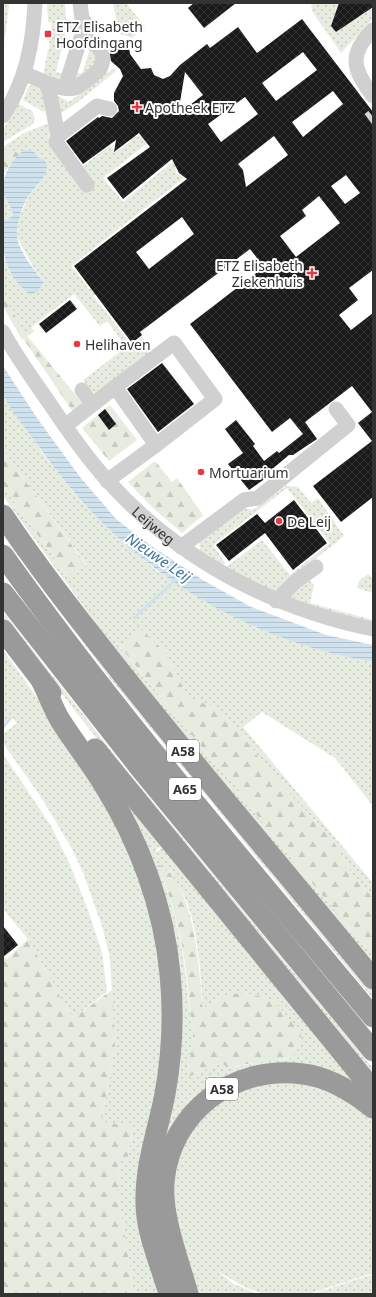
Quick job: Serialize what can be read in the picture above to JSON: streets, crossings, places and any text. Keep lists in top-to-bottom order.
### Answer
{
  "streets": {
    "highway": ["A58", "A65"],
    "street": ["Leijweg"]
  },
  "water": ["Nieuwe Leij"],
  "places": {
    "transit": ["ETZ Elisabeth Hoofdingang"],
    "health": ["Apotheek ETZ", "ETZ Elisabeth Ziekenhuis"],
    "other": ["Helihaven", "Mortuarium", "De Leij"]
  }
}
